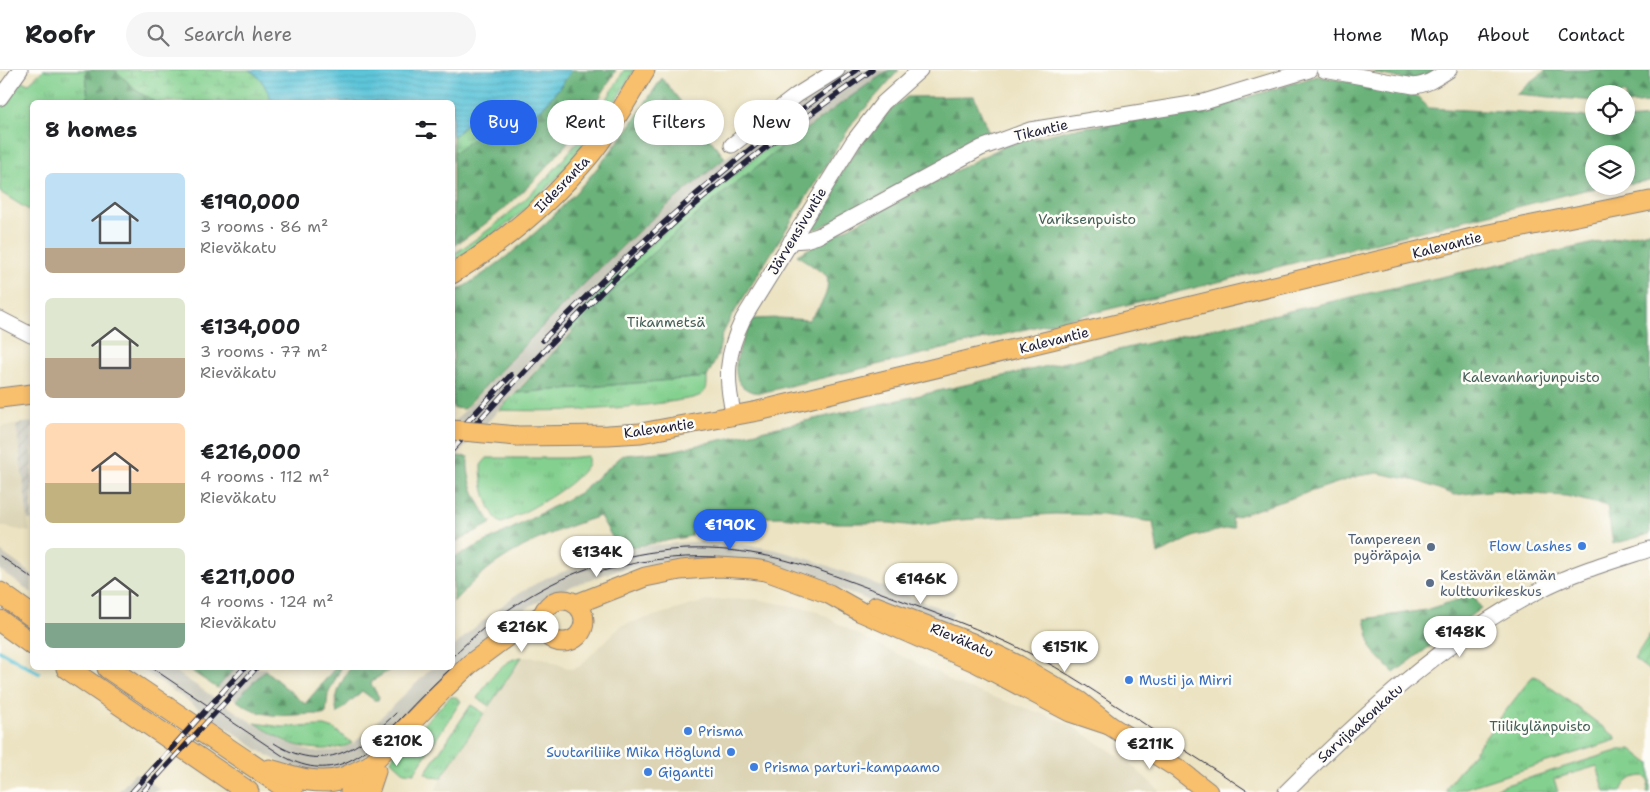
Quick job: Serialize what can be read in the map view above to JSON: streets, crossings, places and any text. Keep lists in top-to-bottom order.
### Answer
{
  "streets": {
    "main road": ["Iidesranta", "Kalevantie", "Rieväkatu"],
    "street": ["Tikantie", "Järvensivuntie", "Sarvijaakonkatu"]
  },
  "crossings": [
    ["Tikantie", "Järvensivuntie"],
    ["Järvensivuntie", "Kalevantie"]
  ],
  "parks": [
    "Variksenpuisto",
    "Tikanmetsä",
    "Kalevanharjunpuisto",
    "Tiilikylänpuisto"
  ],
  "places": [
    "Flow Lashes",
    "Tampereen pyöräpaja",
    "Kestävän elämän kulttuurikeskus",
    "Musti ja Mirri",
    "Prisma",
    "Suutariliike Mika Höglund",
    "Prisma parturi-kampaamo",
    "Gigantti"
  ],
  "page": {
    "header": "Roofr",
    "search": "Search here",
    "nav": [
      "Home",
      "Map",
      "About",
      "Contact"
    ],
    "chip": [
      "Buy",
      "Rent",
      "Filters",
      "New"
    ],
    "heading": "8 homes",
    "list": [
      {
        "name": "€190,000",
        "note": "3 rooms · 86 m² · Rieväkatu"
      },
      {
        "name": "€134,000",
        "note": "3 rooms · 77 m² · Rieväkatu"
      },
      {
        "name": "€216,000",
        "note": "4 rooms · 112 m² · Rieväkatu"
      },
      {
        "name": "€211,000",
        "note": "4 rooms · 124 m² · Rieväkatu"
      }
    ],
    "price": [
      "€190K",
      "€134K",
      "€146K",
      "€216K",
      "€148K",
      "€151K",
      "€210K",
      "€211K"
    ]
  }
}
